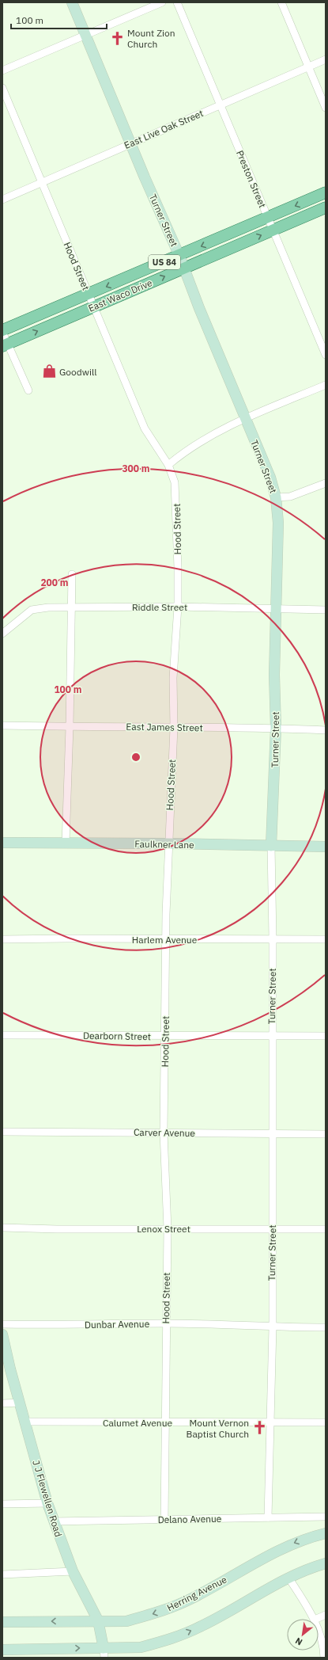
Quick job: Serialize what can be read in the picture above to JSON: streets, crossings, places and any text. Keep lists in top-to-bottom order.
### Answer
{
  "streets": {
    "main road": ["US 84", "East Waco Drive"],
    "street": [
      "East Live Oak Street",
      "Preston Street",
      "Turner Street",
      "Hood Street",
      "Riddle Street",
      "East James Street",
      "Faulkner Lane",
      "Harlem Avenue",
      "Dearborn Street",
      "Carver Avenue",
      "Lenox Street",
      "Dunbar Avenue",
      "Calumet Avenue",
      "J J Flewellen Road",
      "Delano Avenue",
      "Herring Avenue"
    ]
  },
  "crossings": [
    ["East Live Oak Street", "Preston Street"],
    ["East Live Oak Street", "Turner Street"],
    ["East Live Oak Street", "Hood Street"],
    ["Preston Street", "East Waco Drive"],
    ["Turner Street", "East Waco Drive"],
    ["Turner Street", "Riddle Street"],
    ["Turner Street", "East James Street"],
    ["Turner Street", "Faulkner Lane"],
    ["Turner Street", "Harlem Avenue"],
    ["Turner Street", "Dearborn Street"],
    ["Turner Street", "Carver Avenue"],
    ["Turner Street", "Lenox Street"],
    ["Turner Street", "Dunbar Avenue"],
    ["Turner Street", "Calumet Avenue"],
    ["Turner Street", "Delano Avenue"],
    ["Hood Street", "East Waco Drive"],
    ["Hood Street", "Riddle Street"],
    ["Hood Street", "East James Street"],
    ["Hood Street", "Faulkner Lane"],
    ["Hood Street", "Harlem Avenue"],
    ["Hood Street", "Dearborn Street"],
    ["Hood Street", "Carver Avenue"],
    ["Hood Street", "Lenox Street"],
    ["Hood Street", "Dunbar Avenue"],
    ["Hood Street", "Calumet Avenue"],
    ["Hood Street", "Delano Avenue"],
    ["Calumet Avenue", "J J Flewellen Road"],
    ["J J Flewellen Road", "Delano Avenue"],
    ["J J Flewellen Road", "Herring Avenue"]
  ],
  "places": {
    "church": ["Mount Zion Church", "Mount Vernon Baptist Church"],
    "shop": ["Goodwill"]
  },
  "scale_bar": "100 m",
  "north": "bottom left",
  "rings": ["300 m", "200 m", "100 m"]
}
